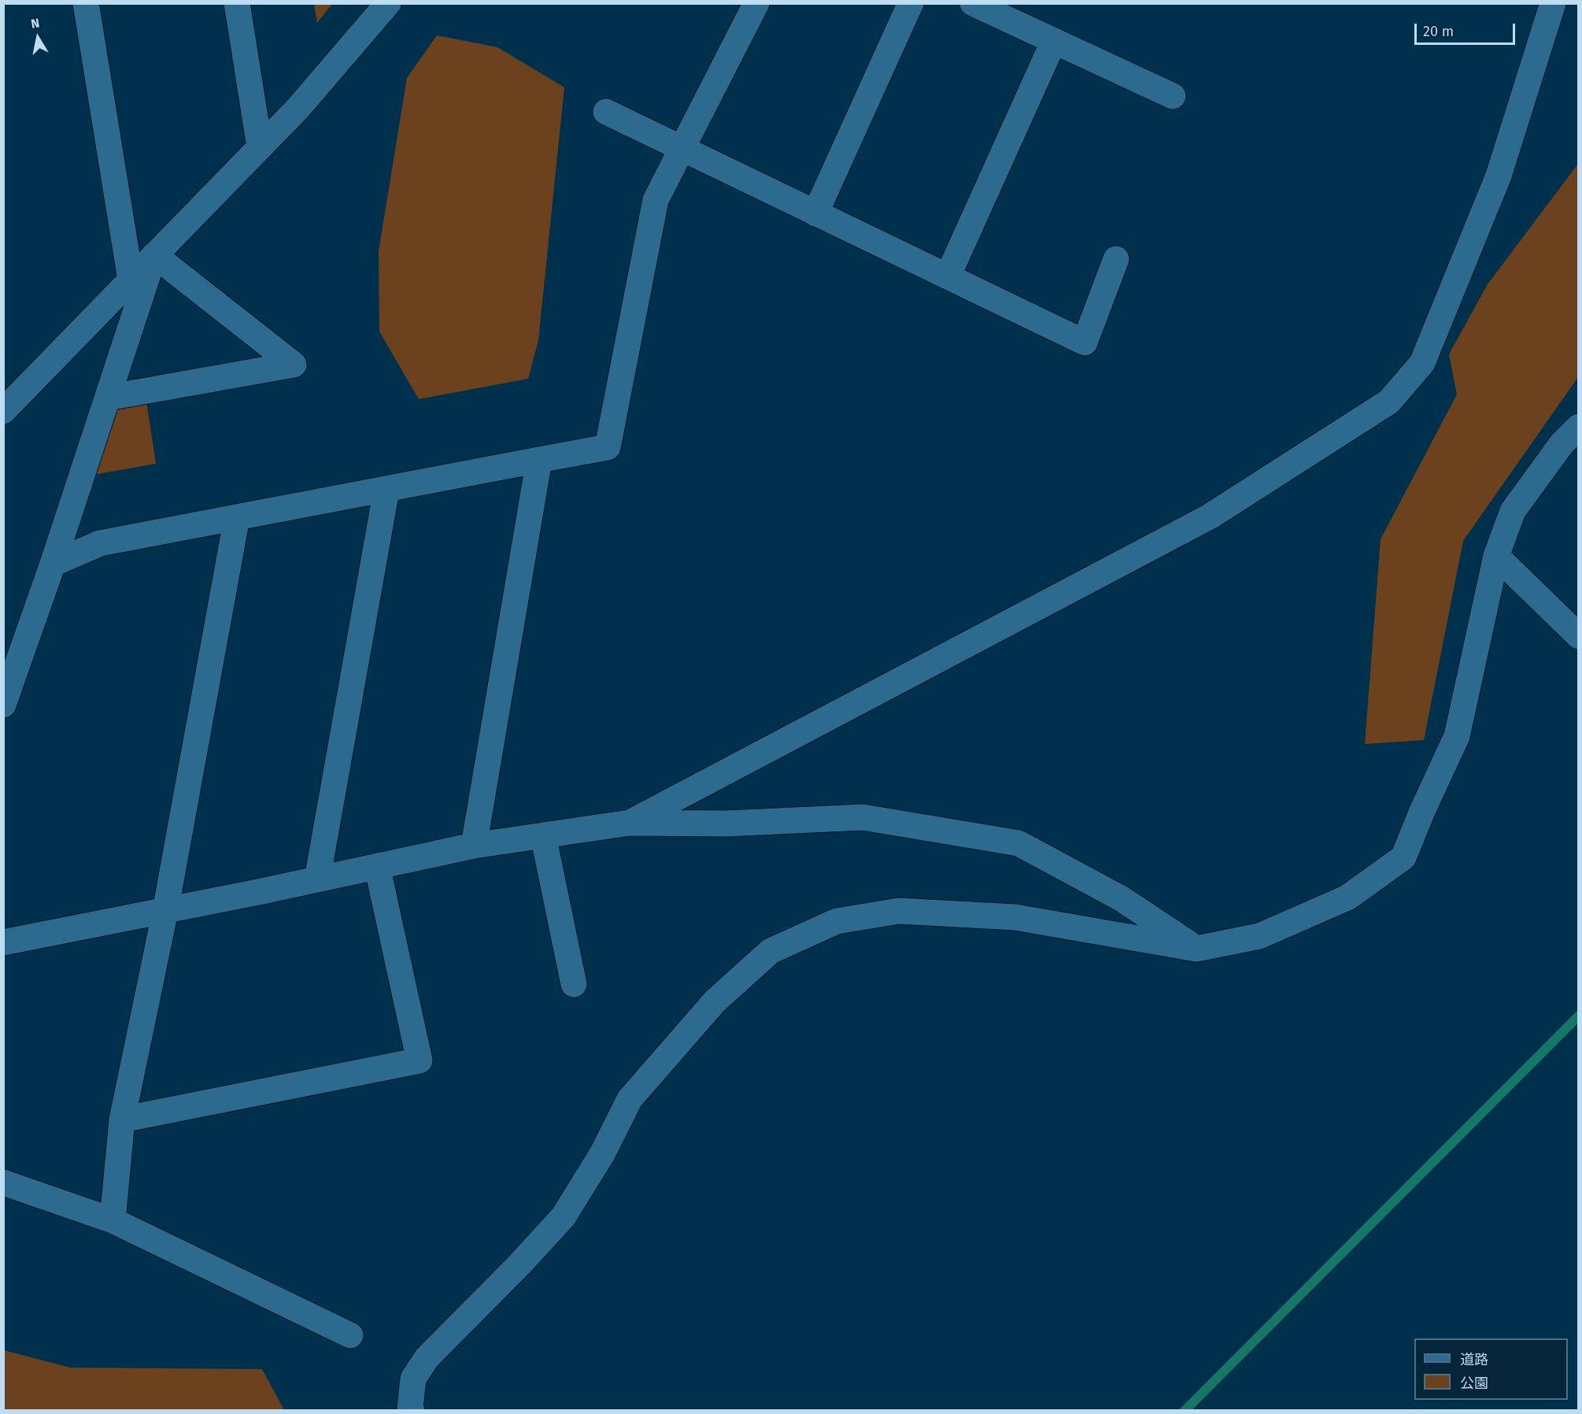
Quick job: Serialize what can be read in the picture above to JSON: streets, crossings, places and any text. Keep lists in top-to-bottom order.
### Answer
{
  "legend": ["道路", "公園"],
  "scale_bar": "20 m",
  "north": "top"
}
